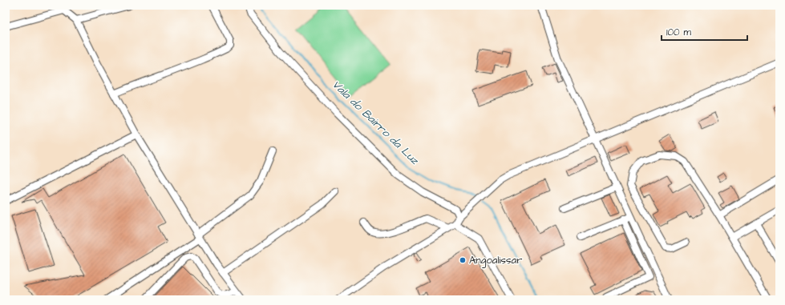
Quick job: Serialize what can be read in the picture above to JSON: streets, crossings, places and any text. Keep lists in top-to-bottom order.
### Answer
{
  "water": ["Vala do Bairro da Luz"],
  "places": ["Angoalissar"],
  "scale_bar": "100 m"
}
